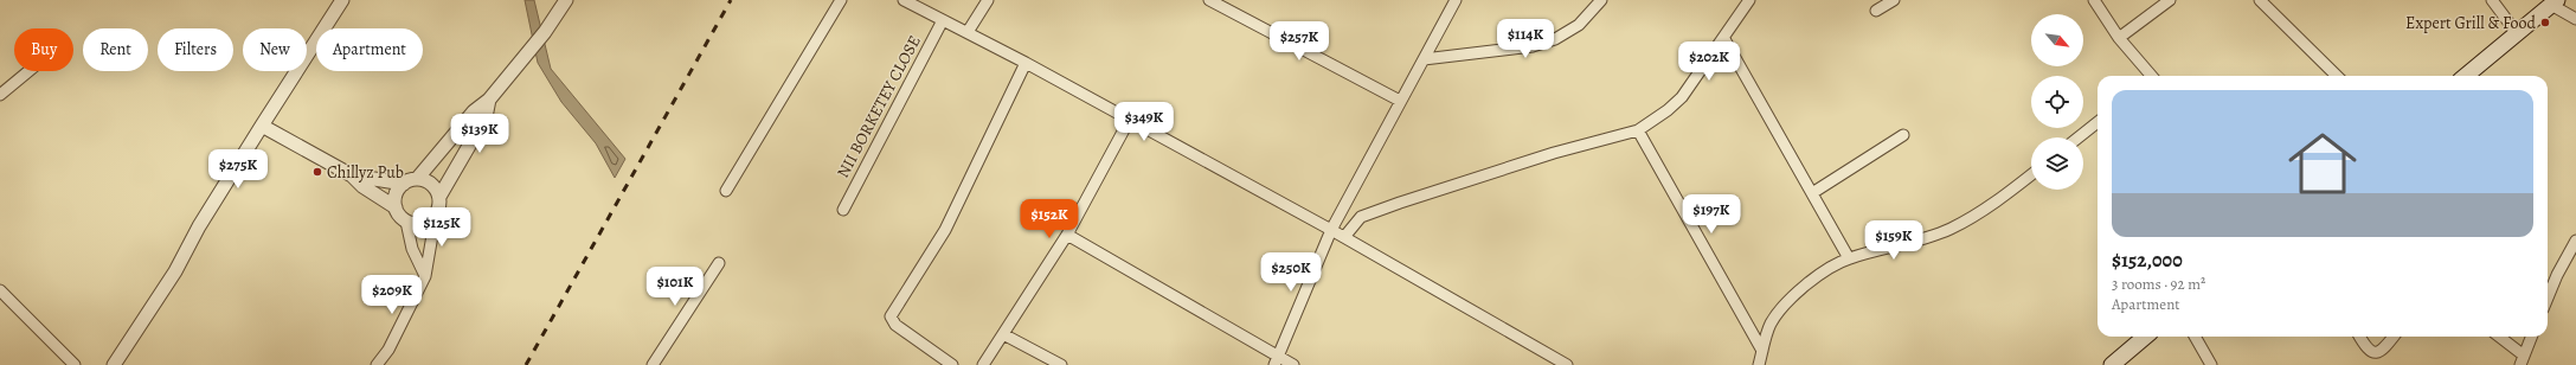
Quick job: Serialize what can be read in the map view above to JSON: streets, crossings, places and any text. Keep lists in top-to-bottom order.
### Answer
{
  "streets": {
    "street": ["NII BORKETEY CLOSE"]
  },
  "places": ["Expert Grill & Food", "Chillyz Pub"],
  "north": "bottom right",
  "page": {
    "price": [
      "$114K",
      "$257K",
      "$202K",
      "$349K",
      "$139K",
      "$275K",
      "$197K",
      "$152K",
      "$125K",
      "$159K",
      "$250K",
      "$101K",
      "$209K"
    ],
    "chip": [
      "Buy",
      "Rent",
      "Filters",
      "New",
      "Apartment"
    ],
    "list": [
      {
        "name": "$152,000",
        "note": "3 rooms · 92 m² · Apartment"
      }
    ]
  }
}
